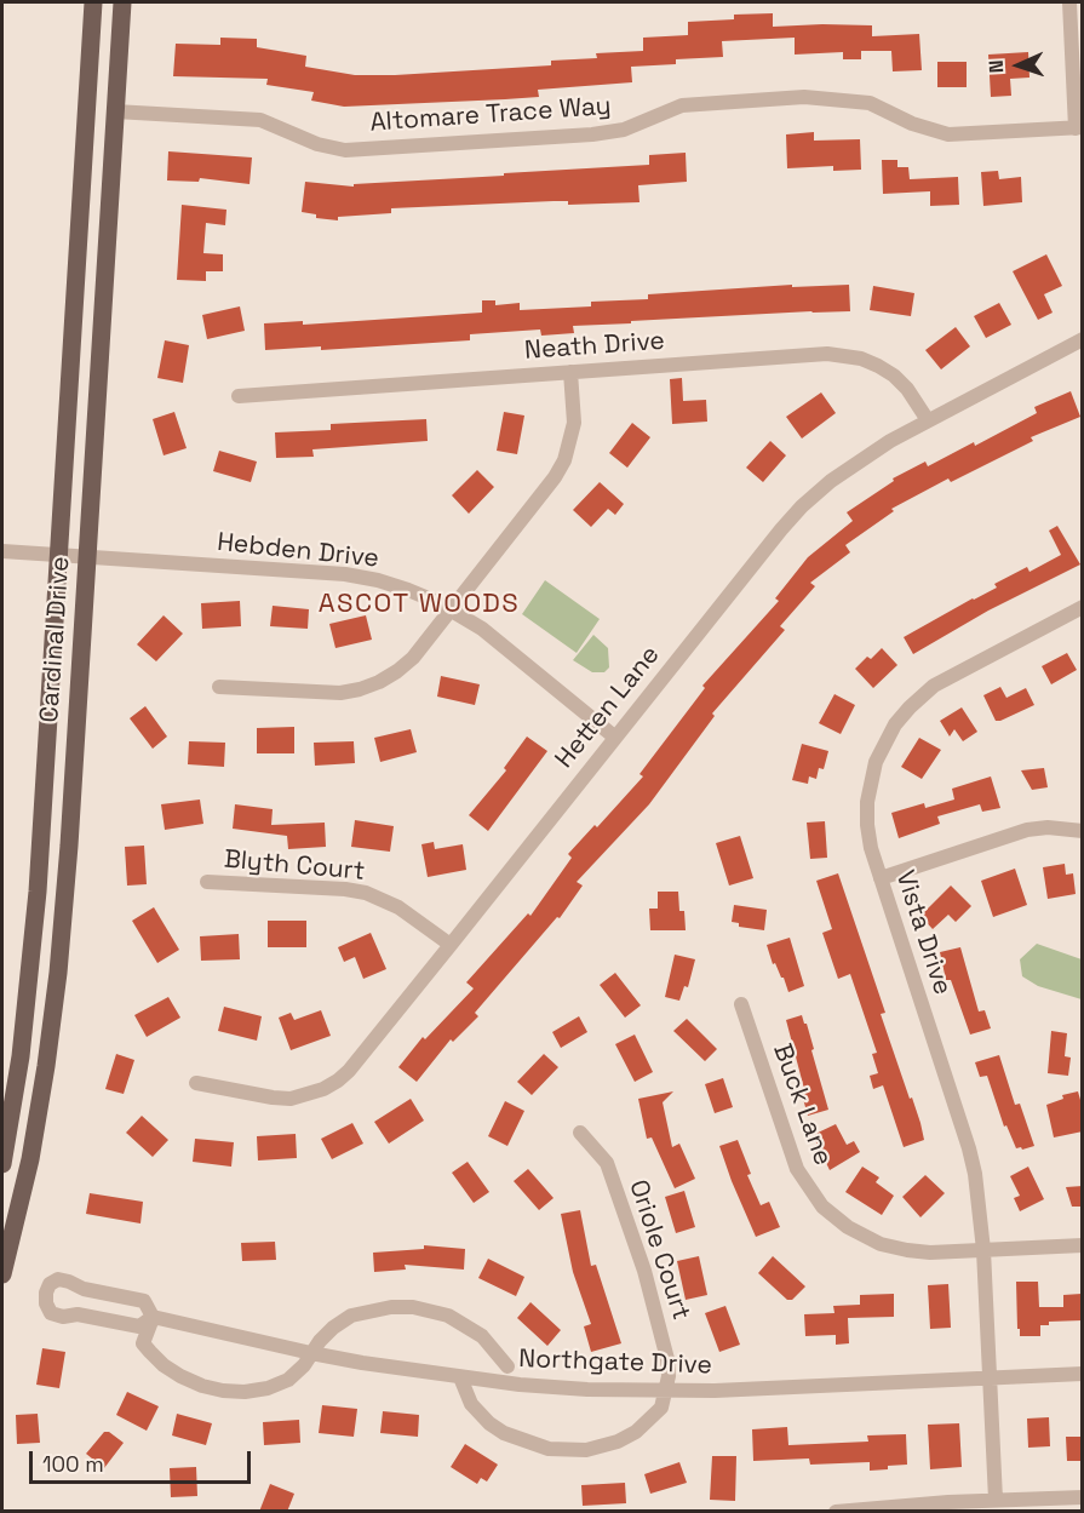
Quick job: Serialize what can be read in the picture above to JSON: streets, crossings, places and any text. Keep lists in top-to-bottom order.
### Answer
{
  "streets": {
    "main road": ["Cardinal Drive"],
    "street": [
      "Altomare Trace Way",
      "Neath Drive",
      "Hebden Drive",
      "Hetten Lane",
      "Blyth Court",
      "Vista Drive",
      "Buck Lane",
      "Oriole Court",
      "Northgate Drive"
    ]
  },
  "crossings": [
    ["Altomare Trace Way", "Cardinal Drive"],
    ["Neath Drive", "Hetten Lane"],
    ["Hebden Drive", "Cardinal Drive"],
    ["Hebden Drive", "Hetten Lane"],
    ["Hetten Lane", "Blyth Court"],
    ["Vista Drive", "Buck Lane"],
    ["Vista Drive", "Northgate Drive"],
    ["Oriole Court", "Northgate Drive"]
  ],
  "districts": ["ASCOT WOODS"],
  "scale_bar": "100 m",
  "north": "left"
}
